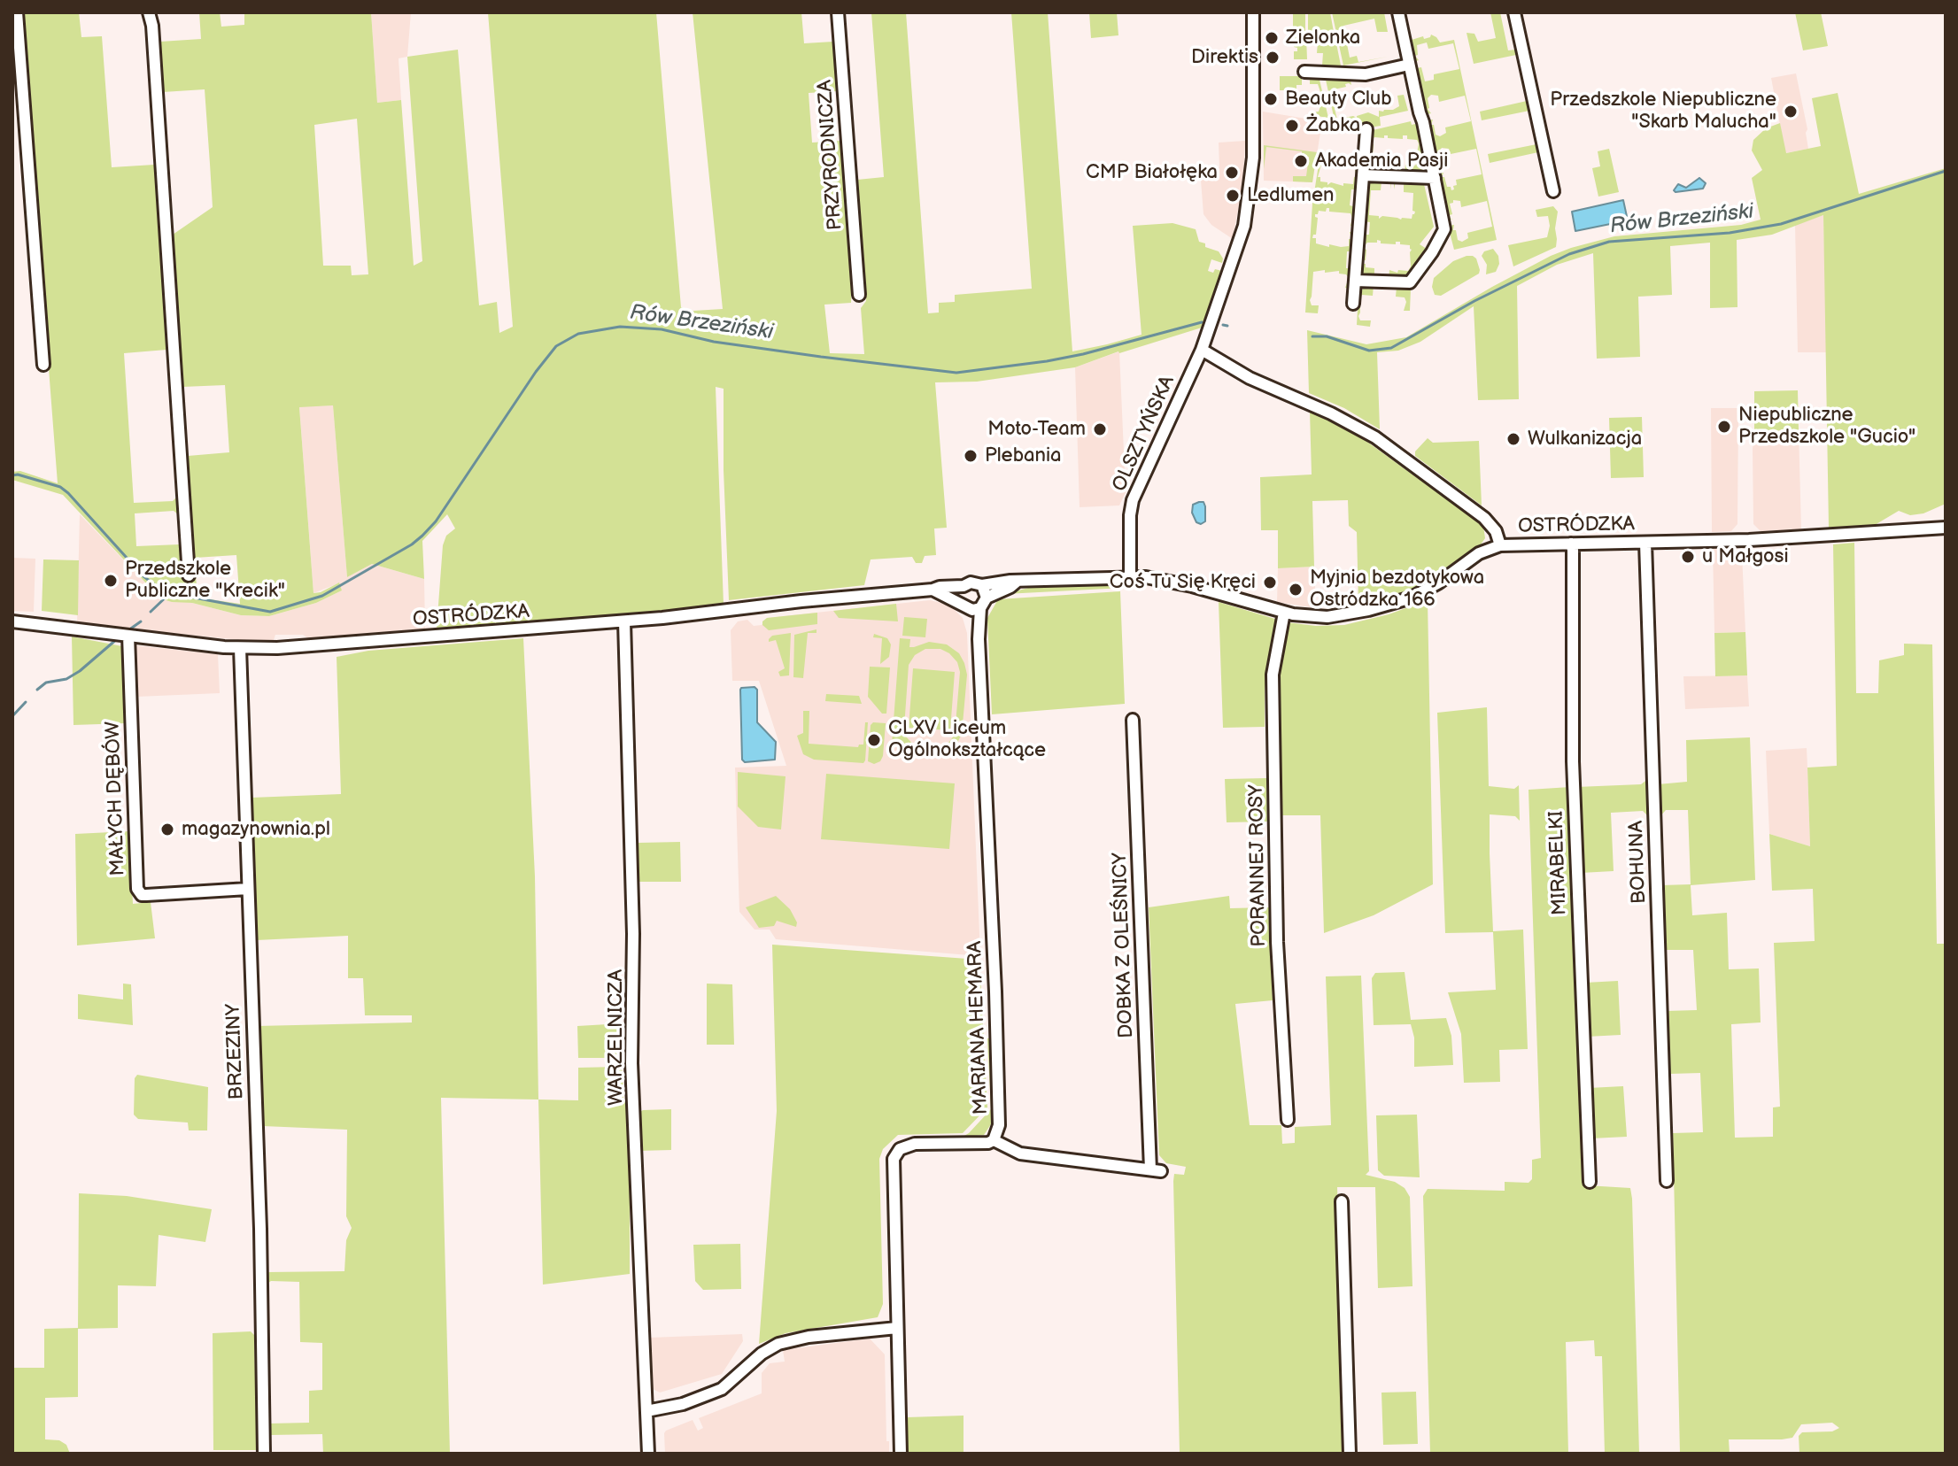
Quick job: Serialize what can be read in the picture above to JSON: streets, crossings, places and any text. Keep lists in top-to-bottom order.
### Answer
{
  "streets": {
    "street": [
      "PRZYRODNICZA",
      "OLSZTYŃSKA",
      "OSTRÓDZKA",
      "MAŁYCH DĘBÓW",
      "BOHUNA",
      "MIRABELKI",
      "PORANNEJ ROSY",
      "DOBKA Z OLEŚNICY",
      "MARIANA HEMARA",
      "WARZELNICZA",
      "BRZEZINY"
    ]
  },
  "crossings": [
    ["OLSZTYŃSKA", "OSTRÓDZKA"],
    ["OSTRÓDZKA", "MAŁYCH DĘBÓW"],
    ["OSTRÓDZKA", "BOHUNA"],
    ["OSTRÓDZKA", "MIRABELKI"],
    ["OSTRÓDZKA", "PORANNEJ ROSY"],
    ["OSTRÓDZKA", "MARIANA HEMARA"],
    ["OSTRÓDZKA", "WARZELNICZA"],
    ["OSTRÓDZKA", "BRZEZINY"],
    ["MAŁYCH DĘBÓW", "BRZEZINY"],
    ["DOBKA Z OLEŚNICY", "MARIANA HEMARA"]
  ],
  "water": ["Rów Brzeziński"],
  "places": [
    "Zielonka",
    "Direktis",
    "Beauty Club",
    "Przedszkole Niepubliczne \"Skarb Malucha\"",
    "Żabka",
    "Akademia Pasji",
    "CMP Białołęka",
    "Ledlumen",
    "Niepubliczne Przedszkole \"Gucio\"",
    "Moto-Team",
    "Wulkanizacja",
    "Plebania",
    "u Małgosi",
    "Przedszkole Publiczne \"Krecik\"",
    "Coś Tu Się Kręci",
    "Myjnia bezdotykowa Ostródzka 166",
    "CLXV Liceum Ogólnokształcące",
    "magazynownia.pl"
  ]
}
